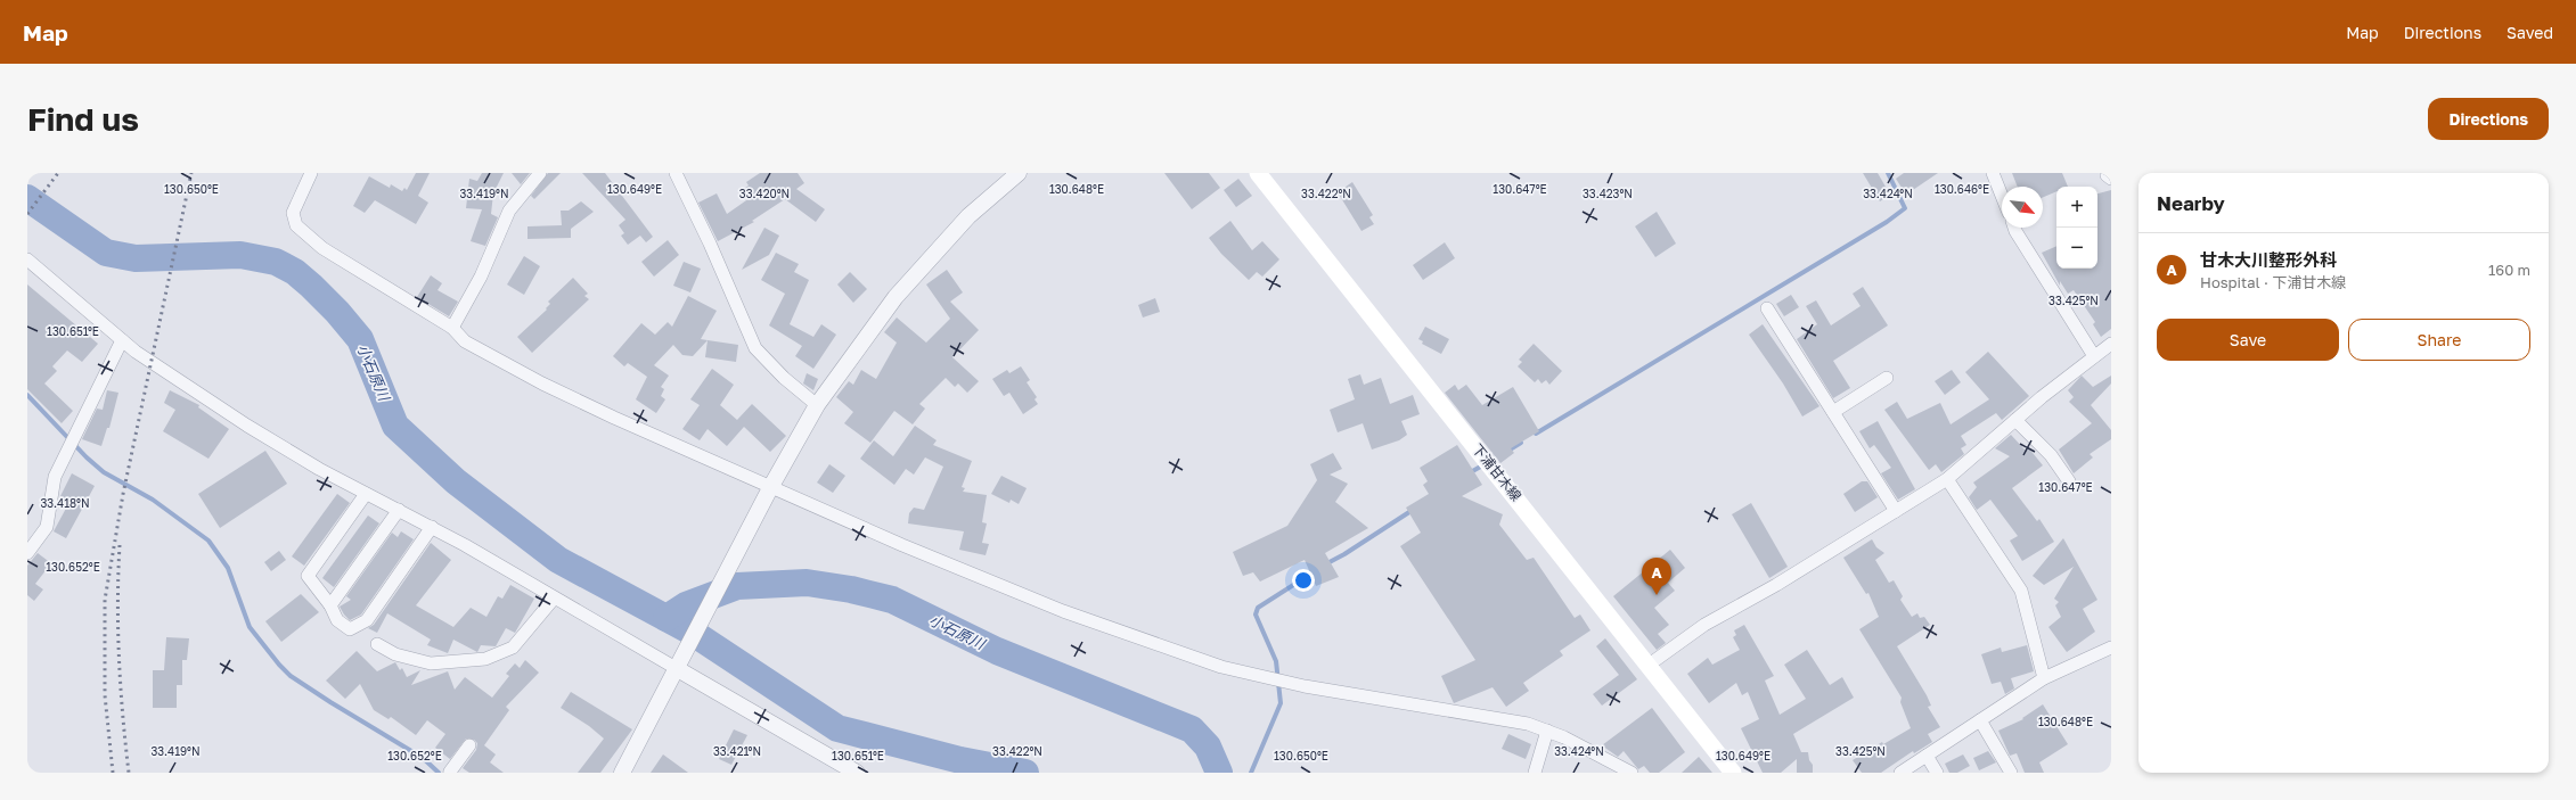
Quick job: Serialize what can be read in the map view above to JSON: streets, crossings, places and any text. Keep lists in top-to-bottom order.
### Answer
{
  "streets": {
    "main road": ["下浦甘木線"]
  },
  "water": ["小石原川"],
  "north": "bottom right",
  "page": {
    "header": "Map",
    "nav": ["Map", "Directions", "Saved"],
    "buttons": [
      "Directions",
      ["Save", "Share"]
    ],
    "title": "Find us",
    "heading": "Nearby",
    "map_buttons": ["+", "−"],
    "list": [
      {
        "mark": "A",
        "name": "甘木大川整形外科",
        "note": "Hospital · 下浦甘木線",
        "value": "160 m"
      }
    ],
    "pins": "A"
  },
  "coordinates": [
    "130.650°E",
    "130.649°E",
    "130.647°E",
    "130.646°E",
    "130.648°E",
    "33.419°N",
    "33.420°N",
    "33.422°N",
    "33.423°N",
    "33.424°N",
    "33.425°N",
    "130.651°E",
    "33.418°N",
    "130.652°E",
    "33.421°N"
  ]
}
